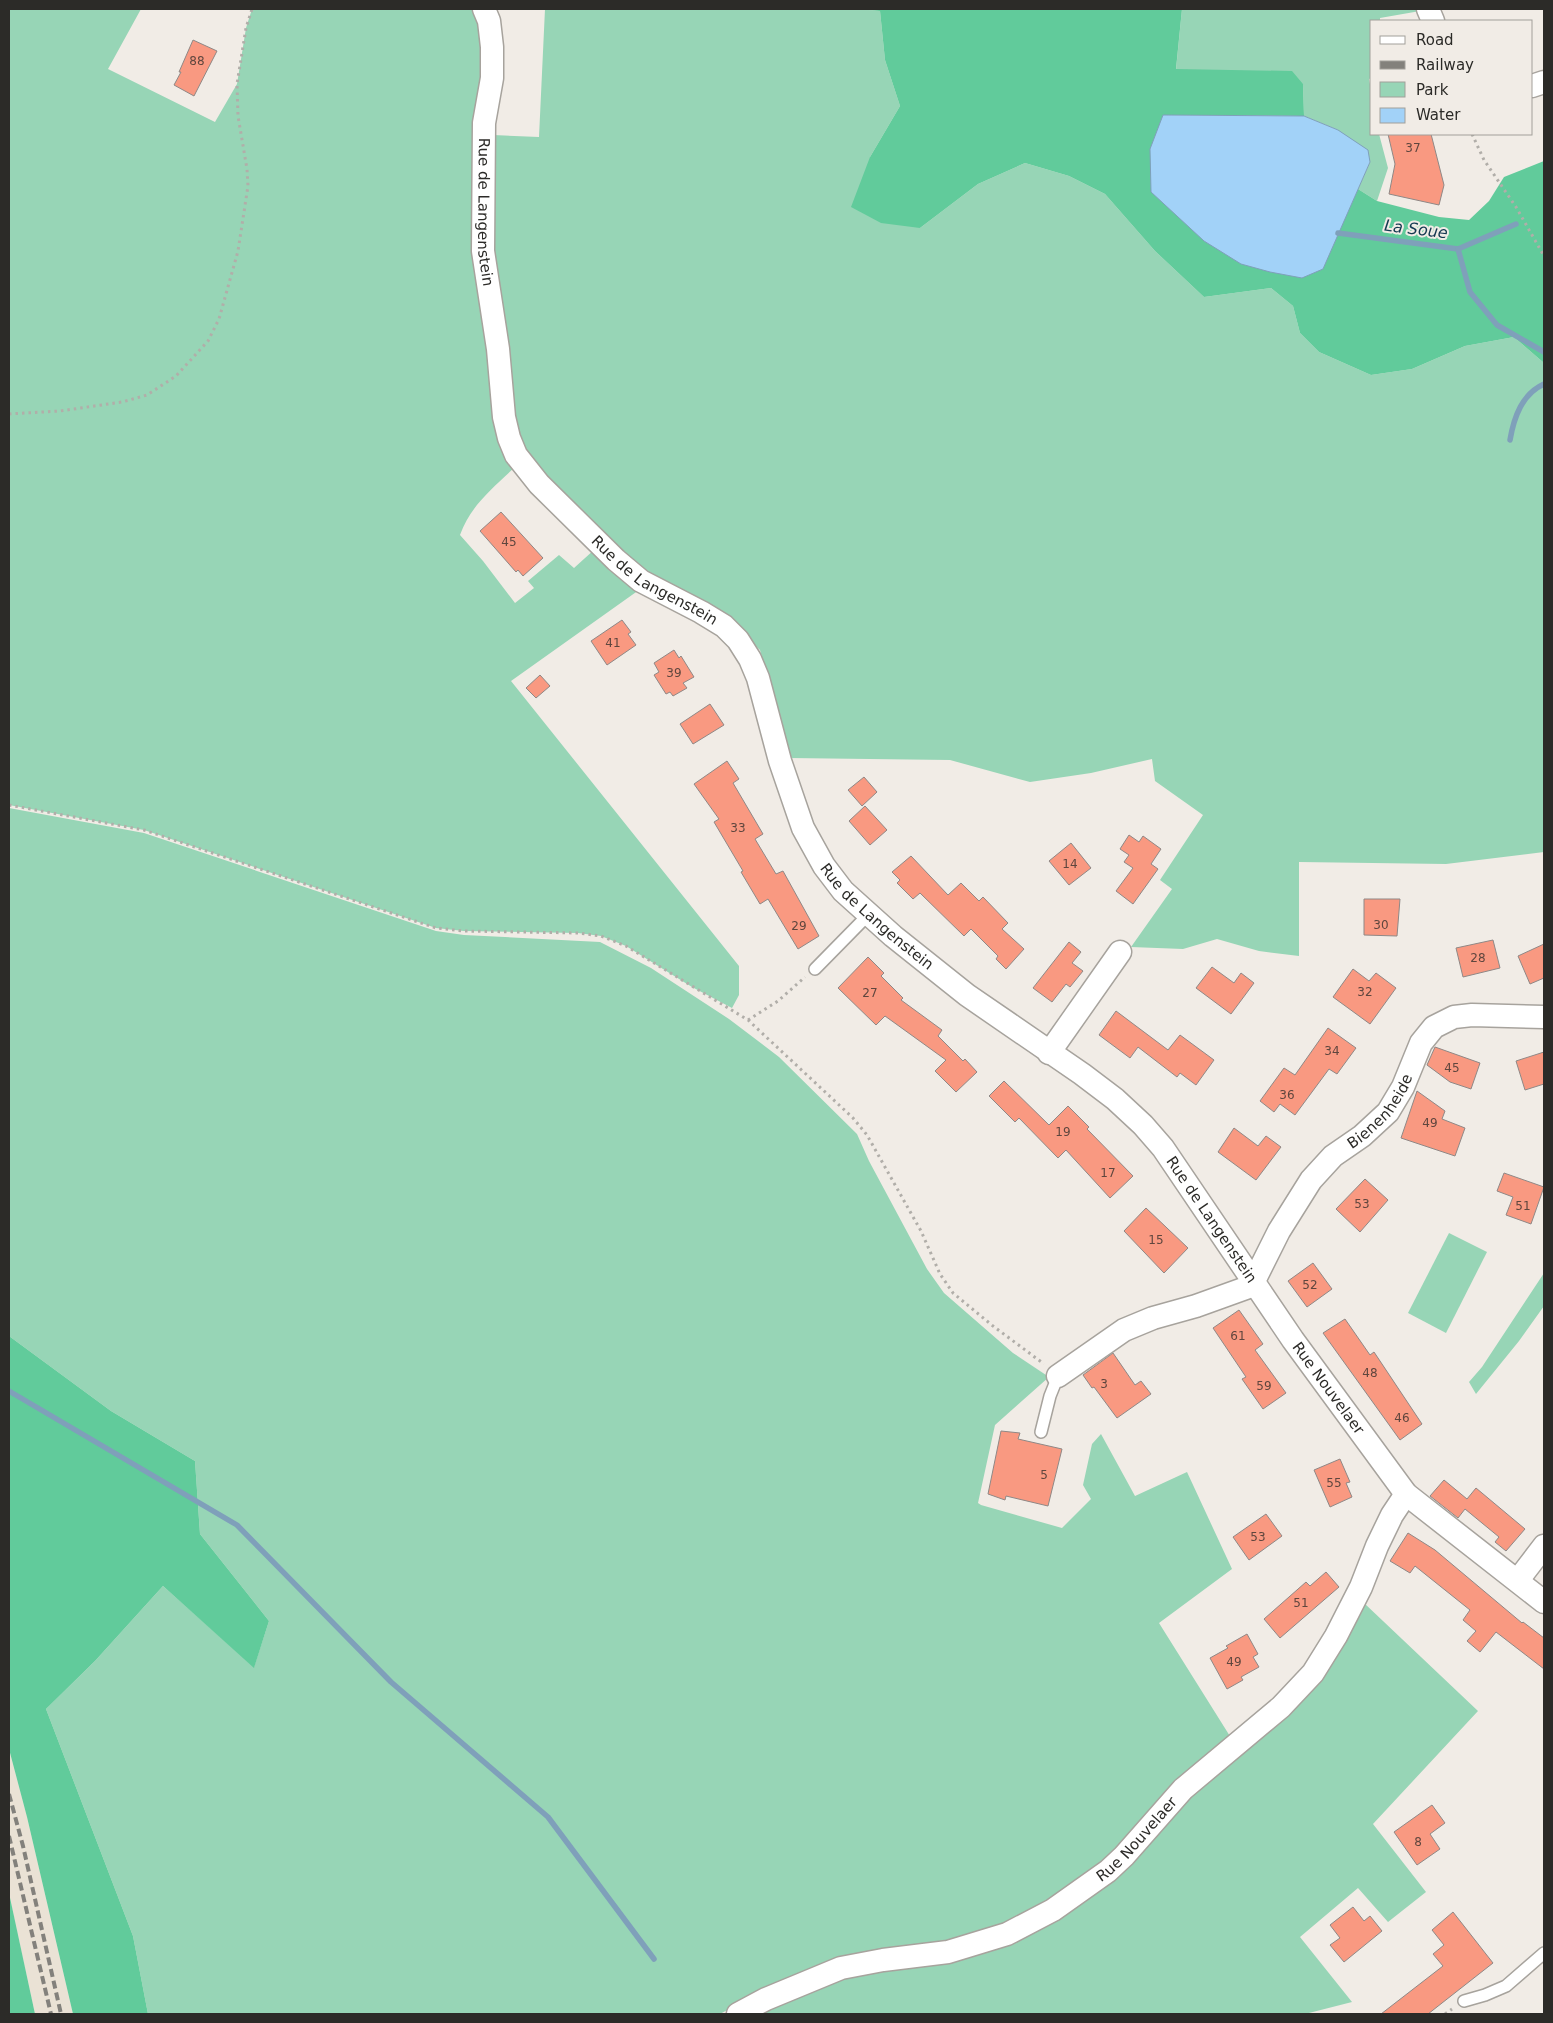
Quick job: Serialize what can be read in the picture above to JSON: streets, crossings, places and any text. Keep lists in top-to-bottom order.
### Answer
{
  "streets": {
    "street": ["Rue de Langenstein", "Bienenheide", "Rue Nouvelaer"]
  },
  "crossings": [
    ["Rue de Langenstein", "Bienenheide"],
    ["Rue de Langenstein", "Rue Nouvelaer"],
    ["Bienenheide", "Rue Nouvelaer"]
  ],
  "water": ["La Soue"],
  "house_numbers": [
    "88",
    "37",
    "45",
    "41",
    "39",
    "33",
    "14",
    "30",
    "29",
    "28",
    "32",
    "27",
    "34",
    "45",
    "36",
    "49",
    "19",
    "17",
    "53",
    "51",
    "15",
    "52",
    "61",
    "48",
    "3",
    "59",
    "46",
    "5",
    "55",
    "53",
    "51",
    "49",
    "8"
  ],
  "legend": [
    "Road",
    "Railway",
    "Park",
    "Water"
  ]
}
